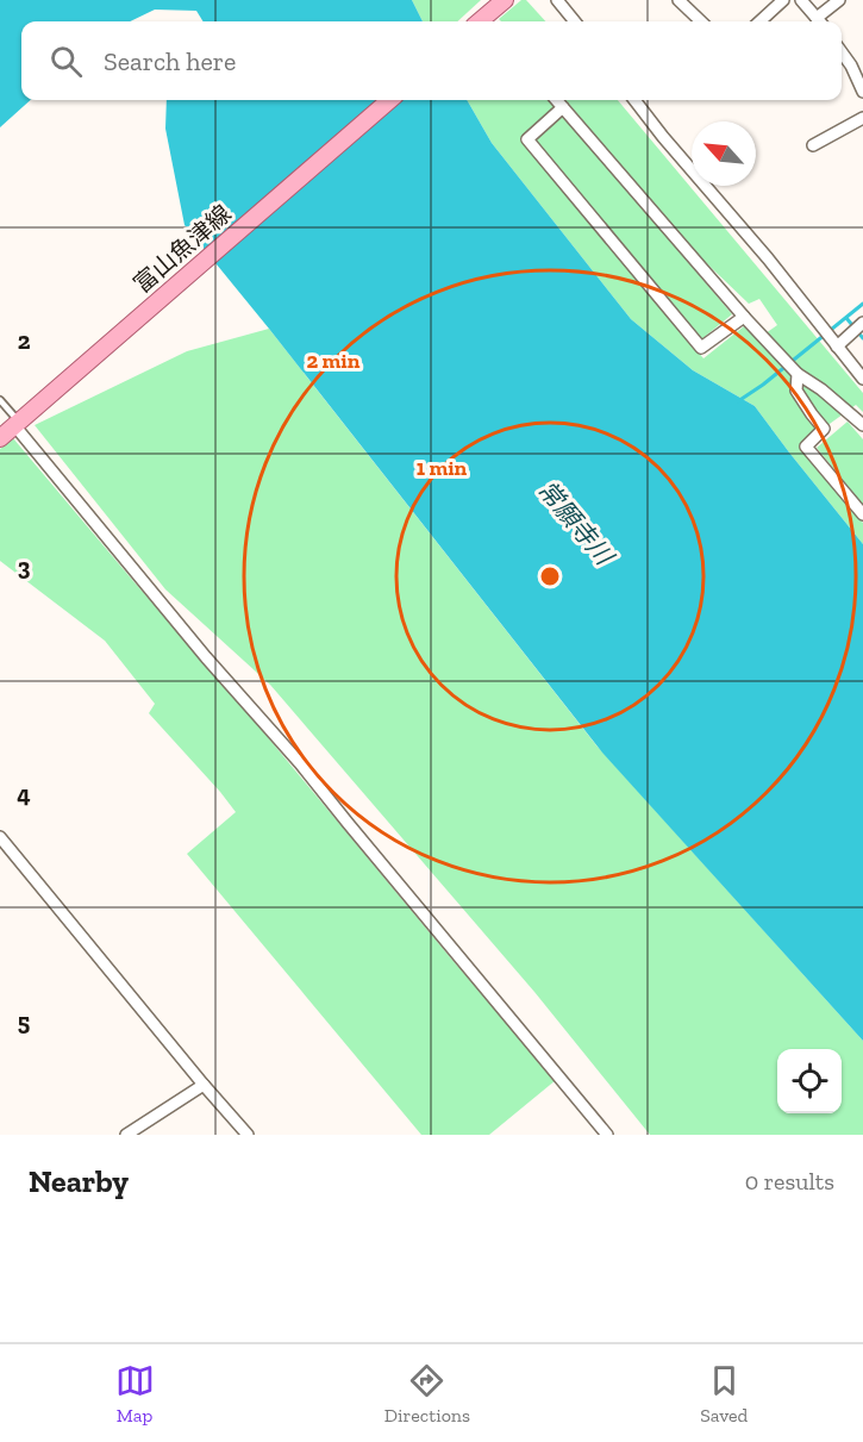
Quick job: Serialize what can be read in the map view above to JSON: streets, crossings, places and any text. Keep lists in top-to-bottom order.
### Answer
{
  "streets": {
    "main road": ["富山魚津線"]
  },
  "water": ["常願寺川"],
  "north": "top left",
  "page": {
    "search": "Search here",
    "heading": ["Nearby", "0 results"],
    "nav": ["Map", "Directions", "Saved"]
  },
  "grid": {
    "rows": [
      "2",
      "3",
      "4",
      "5"
    ]
  },
  "rings": ["2 min", "1 min"]
}
